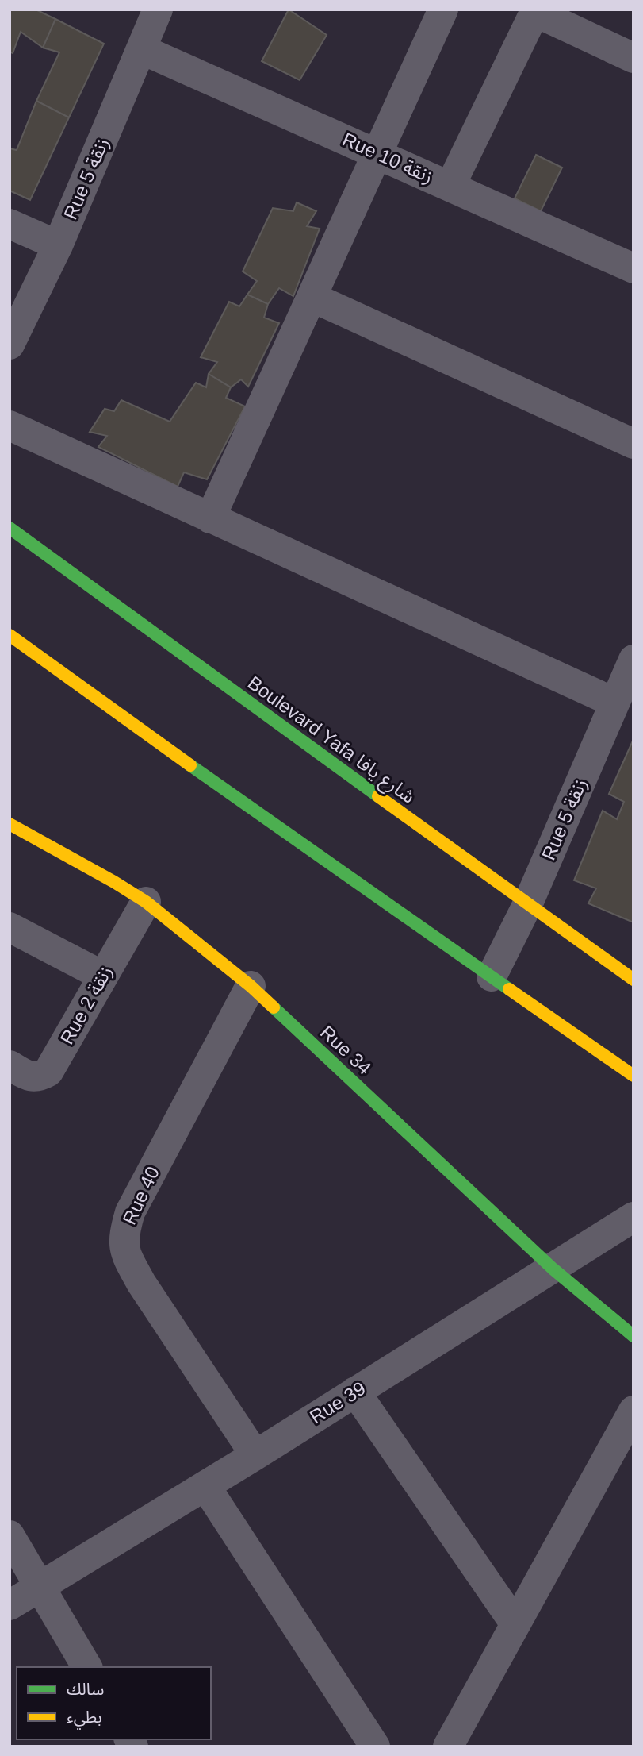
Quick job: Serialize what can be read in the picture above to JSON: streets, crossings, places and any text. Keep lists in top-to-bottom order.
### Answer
{
  "streets": {
    "street": [
      "Rue 10 زنقة",
      "Rue 5 زنقة",
      "Boulevard Yafa شارع يافا",
      "Rue 2 زنقة",
      "Rue 34",
      "Rue 40",
      "Rue 39"
    ]
  },
  "crossings": [
    ["Rue 10 زنقة", "Rue 5 زنقة"],
    ["Rue 5 زنقة", "Boulevard Yafa شارع يافا"],
    ["Rue 2 زنقة", "Rue 34"],
    ["Rue 34", "Rue 40"],
    ["Rue 34", "Rue 39"],
    ["Rue 40", "Rue 39"]
  ],
  "legend": ["سالك", "بطيء"]
}
